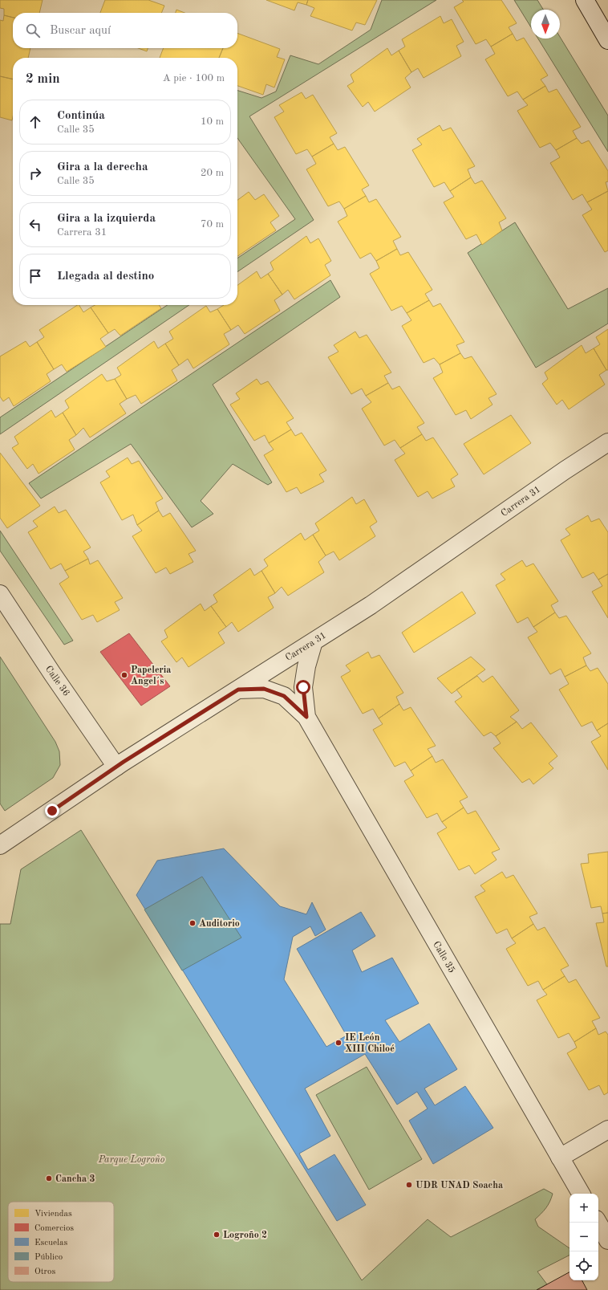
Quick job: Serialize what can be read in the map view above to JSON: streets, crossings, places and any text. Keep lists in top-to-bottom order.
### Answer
{
  "streets": {
    "street": ["Carrera 31", "Calle 36", "Calle 35"]
  },
  "crossings": [
    ["Carrera 31", "Calle 36"],
    ["Carrera 31", "Calle 35"]
  ],
  "parks": ["Parque Logroño"],
  "places": [
    "Papeleria Angel´s",
    "Auditorio",
    "IE León XIII Chiloé",
    "Cancha 3",
    "UDR UNAD Soacha",
    "Logroño 2"
  ],
  "legend": [
    "Viviendas",
    "Comercios",
    "Escuelas",
    "Público",
    "Otros"
  ],
  "north": "bottom",
  "page": {
    "search": "Buscar aquí",
    "heading": ["2 min", "A pie · 100 m"],
    "list": [
      ["Continúa", "Calle 35", "10 m"],
      ["Gira a la derecha", "Calle 35", "20 m"],
      ["Gira a la izquierda", "Carrera 31", "70 m"],
      "Llegada al destino"
    ],
    "map_buttons": ["+", "−"]
  }
}
